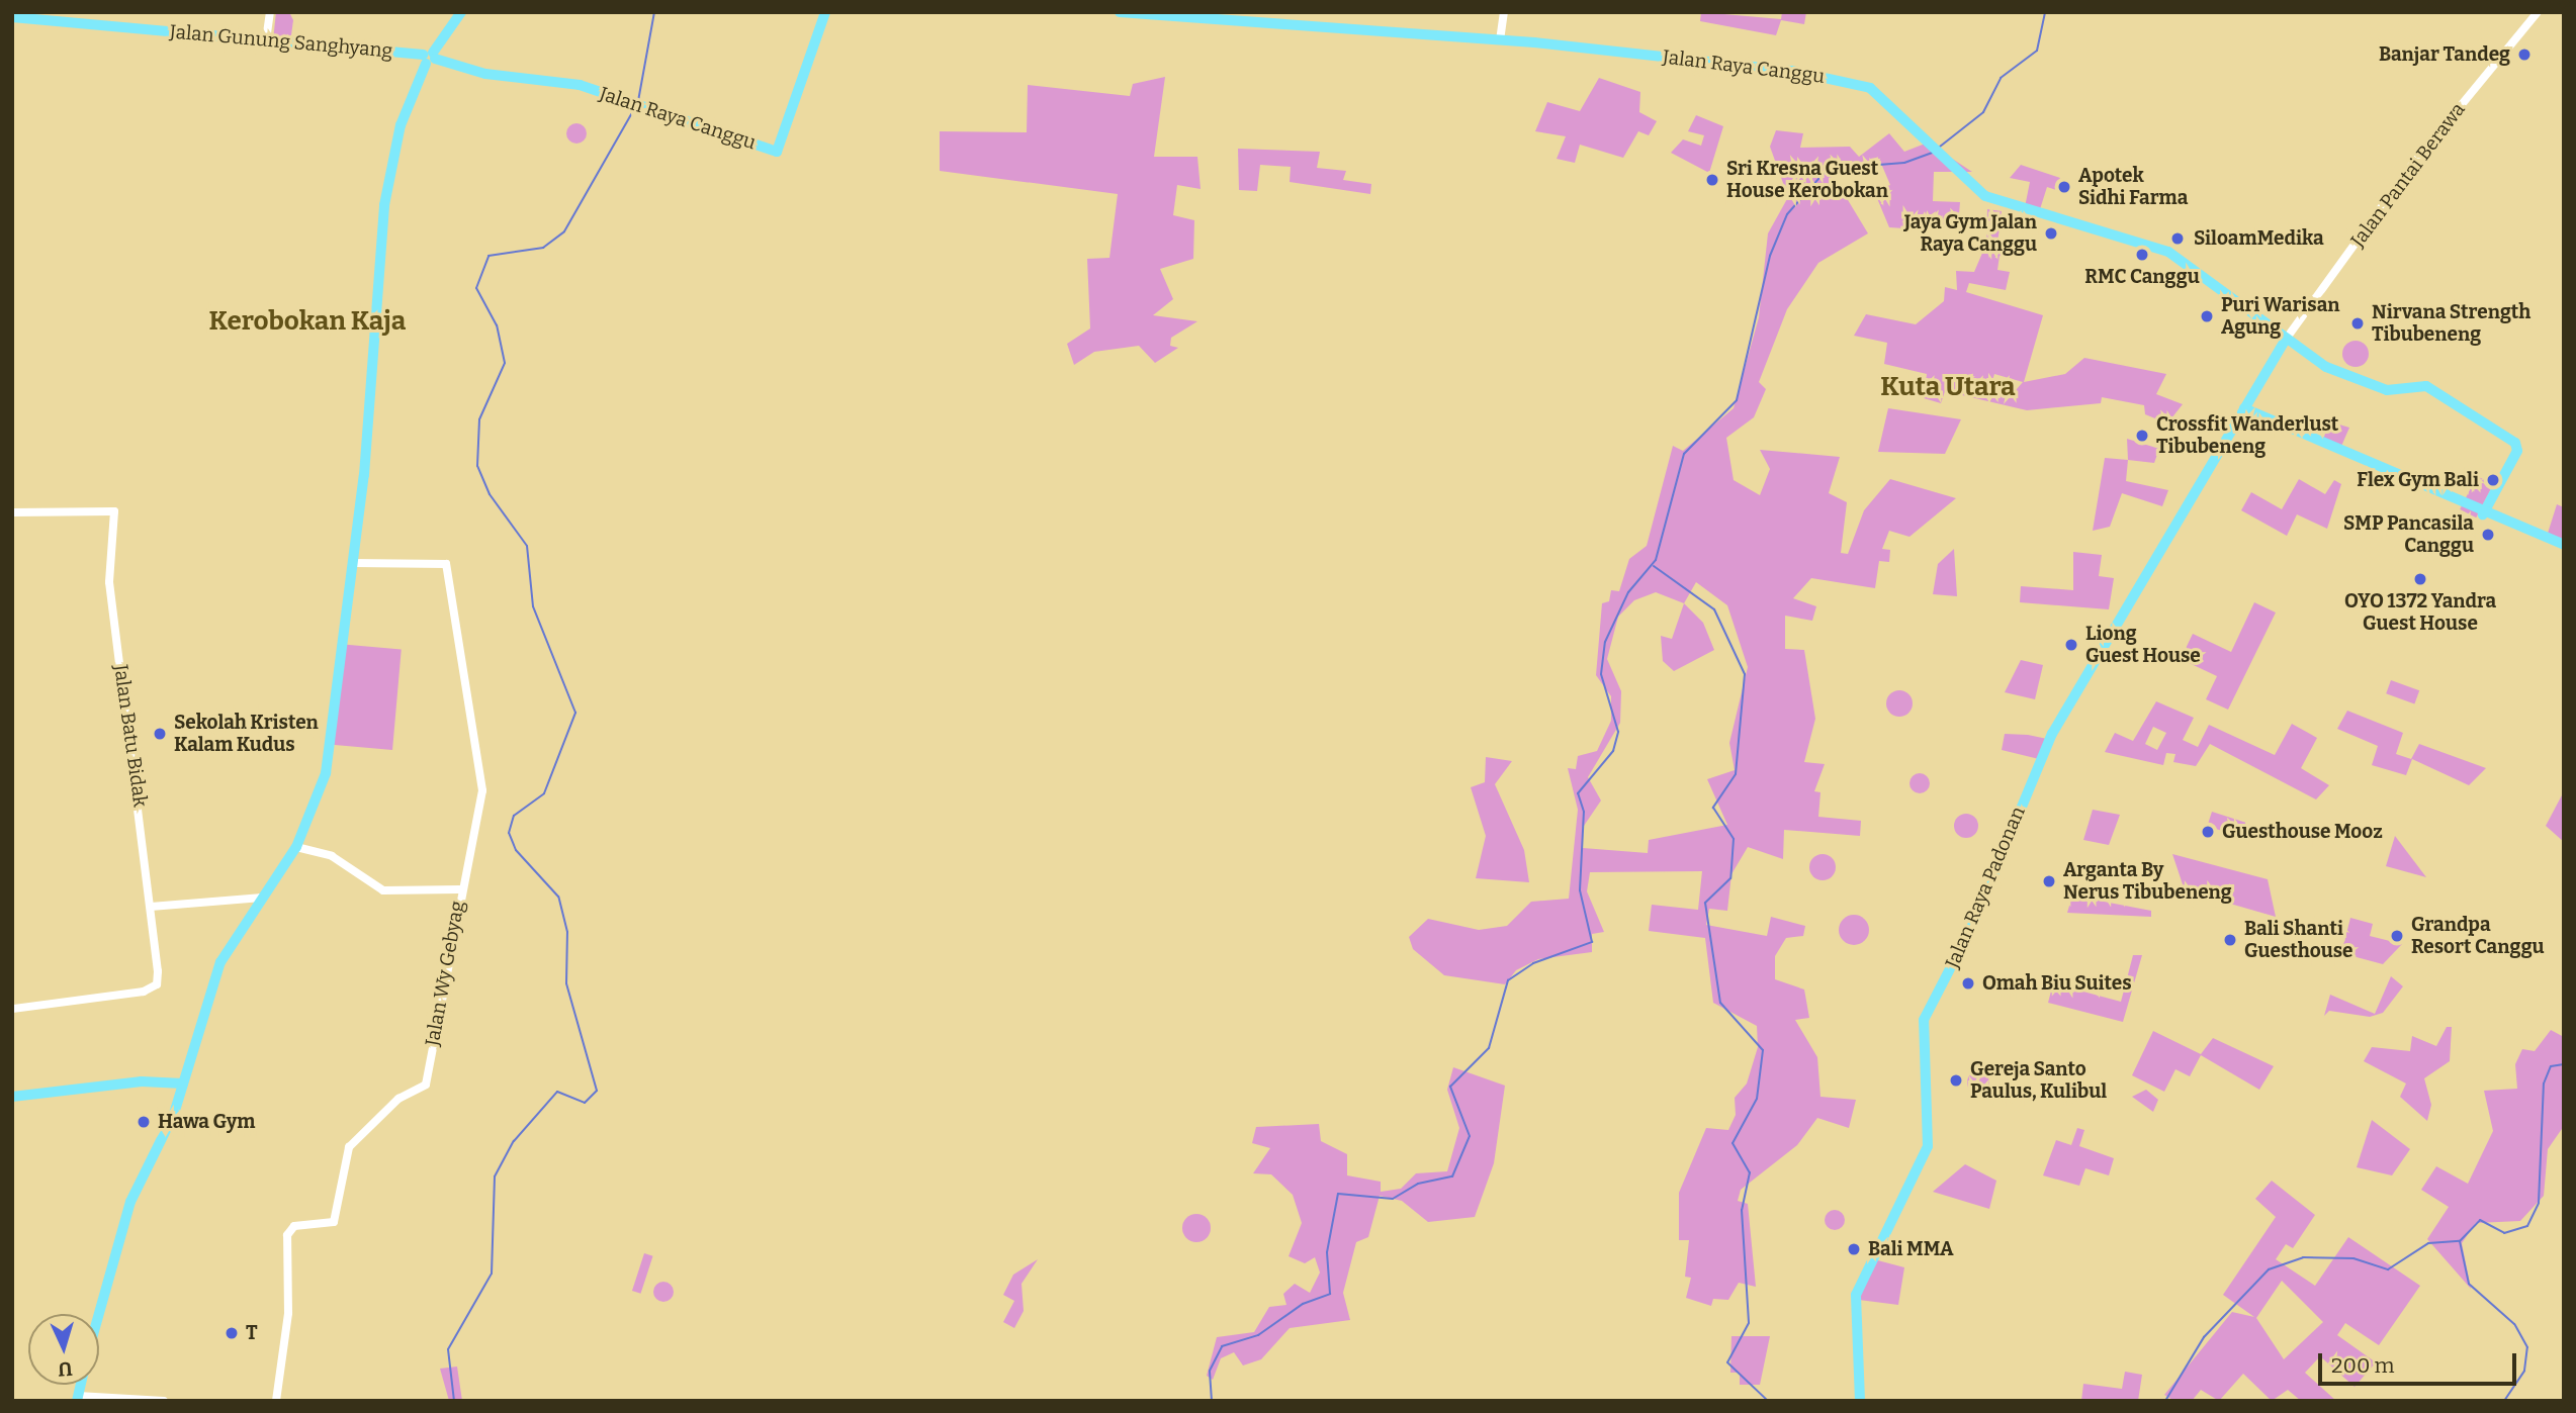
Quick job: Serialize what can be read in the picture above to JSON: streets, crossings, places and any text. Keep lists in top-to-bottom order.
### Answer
{
  "streets": {
    "main road": ["Jalan Gunung Sanghyang", "Jalan Raya Canggu", "Jalan Raya Padonan"],
    "street": ["Jalan Pantai Berawa", "Jalan Batu Bidak", "Jalan Wy Gebyag"]
  },
  "crossings": [
    ["Jalan Gunung Sanghyang", "Jalan Raya Canggu"],
    ["Jalan Raya Canggu", "Jalan Pantai Berawa"]
  ],
  "districts": ["Kerobokan Kaja", "Kuta Utara"],
  "places": [
    "Banjar Tandeg",
    "Sri Kresna Guest House Kerobokan",
    "Apotek Sidhi Farma",
    "Jaya Gym Jalan Raya Canggu",
    "SiloamMedika",
    "RMC Canggu",
    "Puri Warisan Agung",
    "Nirvana Strength Tibubeneng",
    "Crossfit Wanderlust Tibubeneng",
    "Flex Gym Bali",
    "SMP Pancasila Canggu",
    "OYO 1372 Yandra Guest House",
    "Liong Guest House",
    "Sekolah Kristen Kalam Kudus",
    "Guesthouse Mooz",
    "Arganta By Nerus Tibubeneng",
    "Grandpa Resort Canggu",
    "Bali Shanti Guesthouse",
    "Omah Biu Suites",
    "Gereja Santo Paulus, Kulibul",
    "Hawa Gym",
    "Bali MMA",
    "T"
  ],
  "scale_bar": "200 m",
  "north": "bottom"
}
